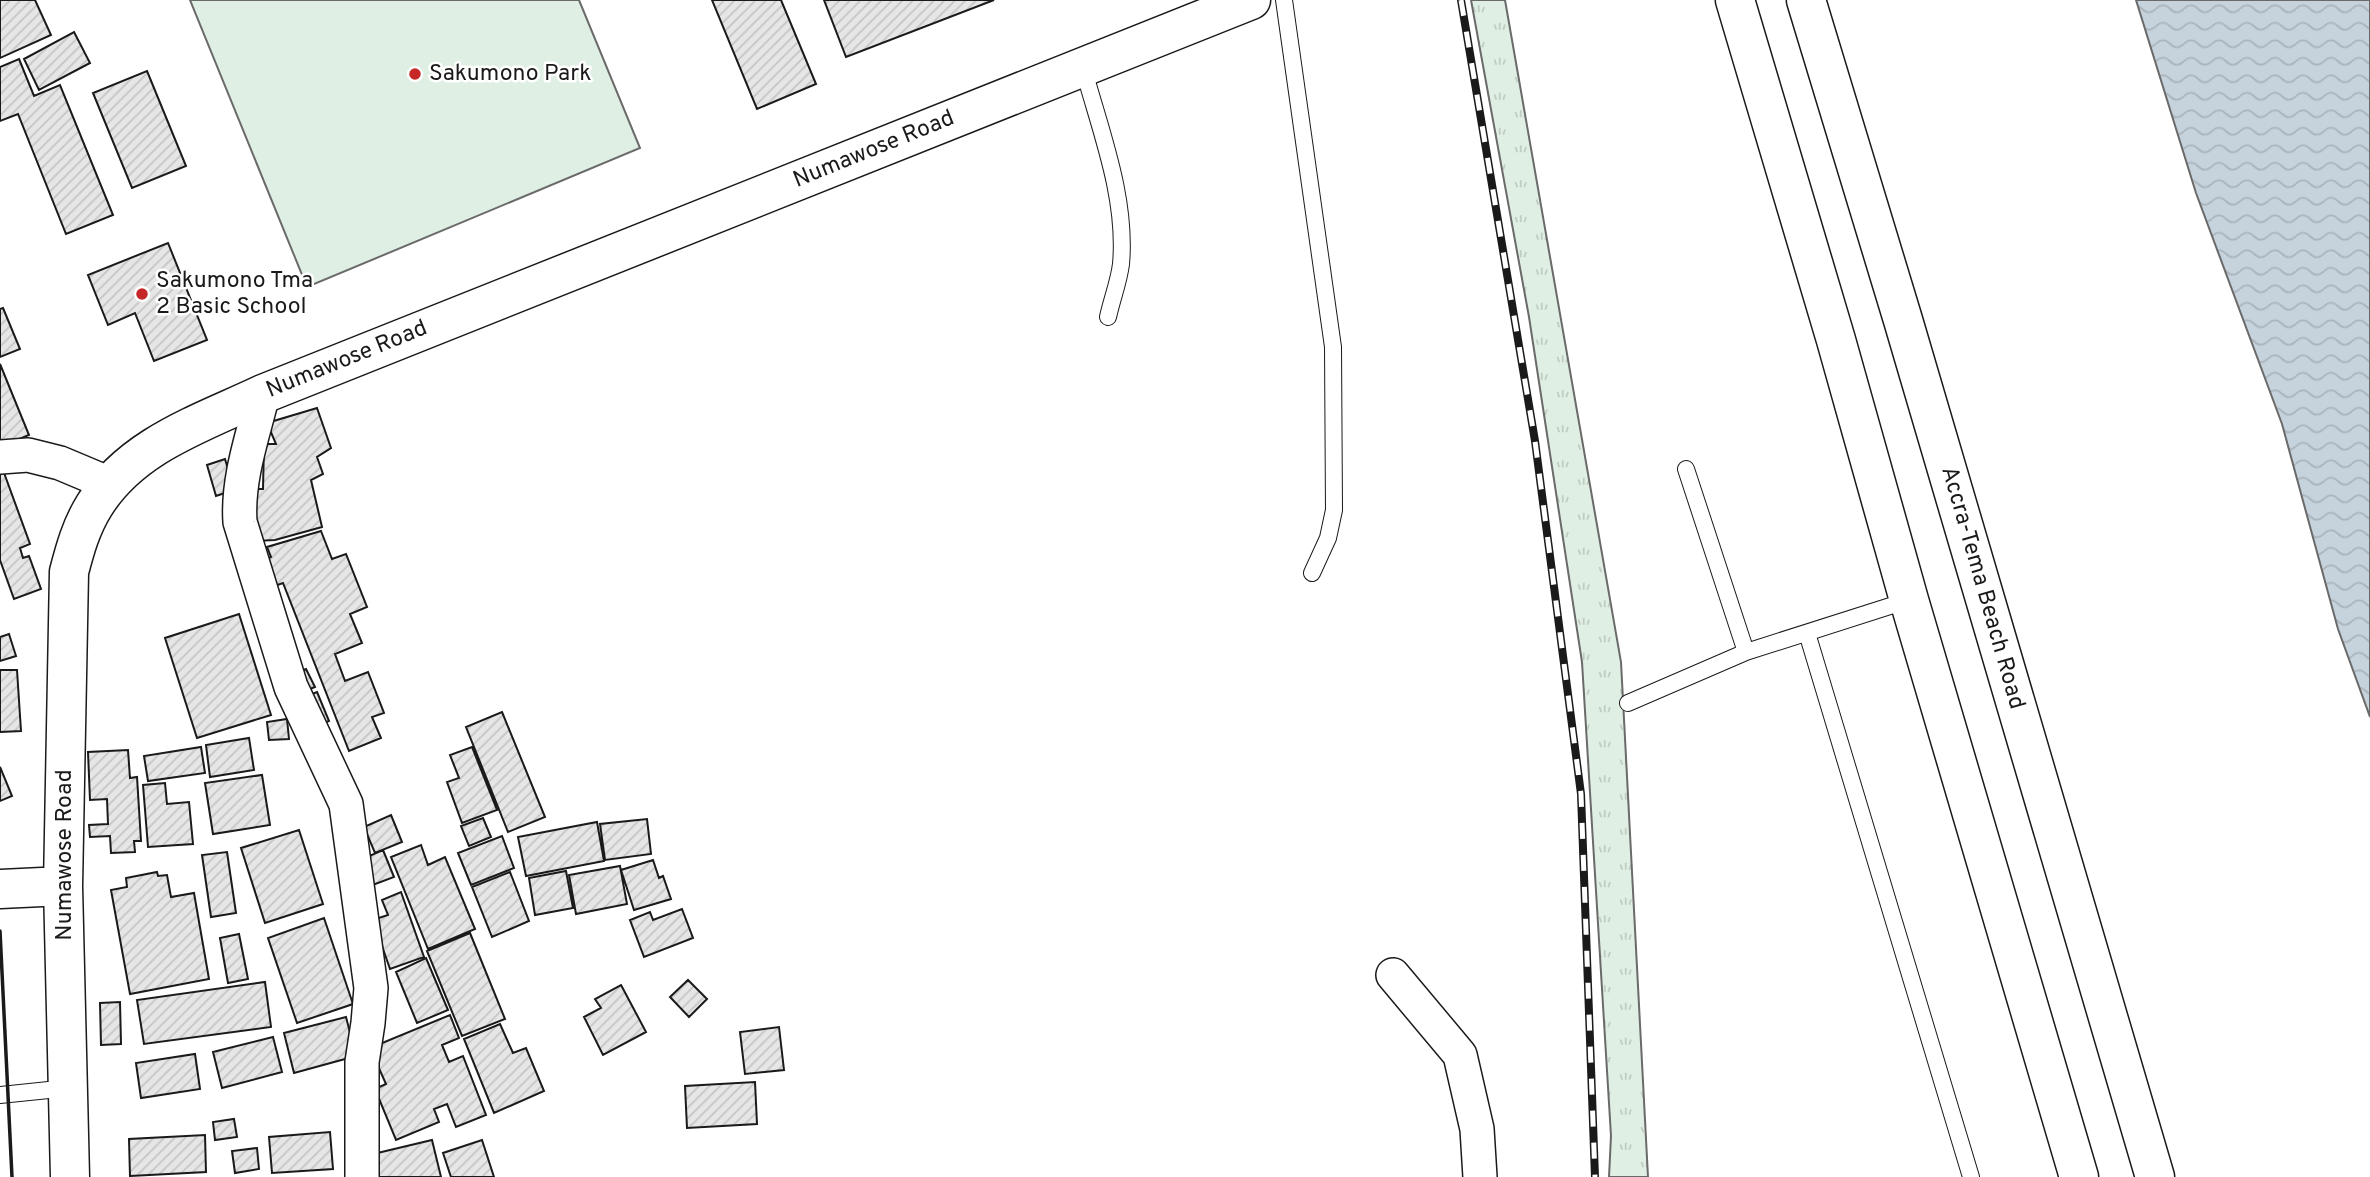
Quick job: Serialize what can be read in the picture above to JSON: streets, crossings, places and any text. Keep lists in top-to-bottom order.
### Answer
{
  "streets": {
    "main road": ["Numawose Road", "Accra-Tema Beach Road"]
  },
  "places": ["Sakumono Park", "Sakumono Tma 2 Basic School"]
}
